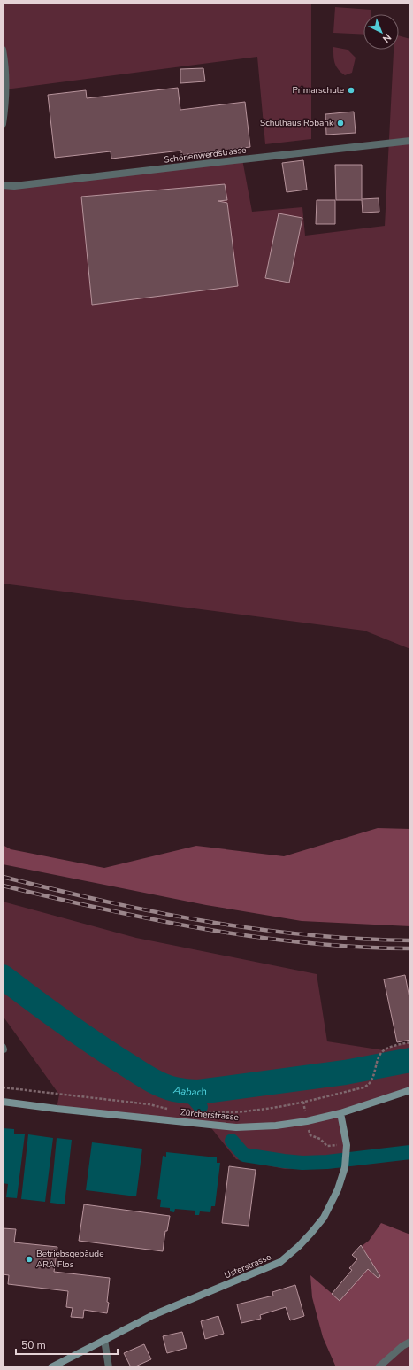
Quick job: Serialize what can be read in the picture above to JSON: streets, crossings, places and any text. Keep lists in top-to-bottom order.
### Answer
{
  "streets": {
    "main road": ["Zürcherstrasse", "Usterstrasse"],
    "street": ["Schönenwerdstrasse"]
  },
  "crossings": [
    ["Zürcherstrasse", "Usterstrasse"]
  ],
  "water": ["Aabach"],
  "places": ["Primarschule", "Schulhaus Robank", "Betriebsgebäude ARA Flos"],
  "scale_bar": "50 m",
  "north": "bottom right"
}
